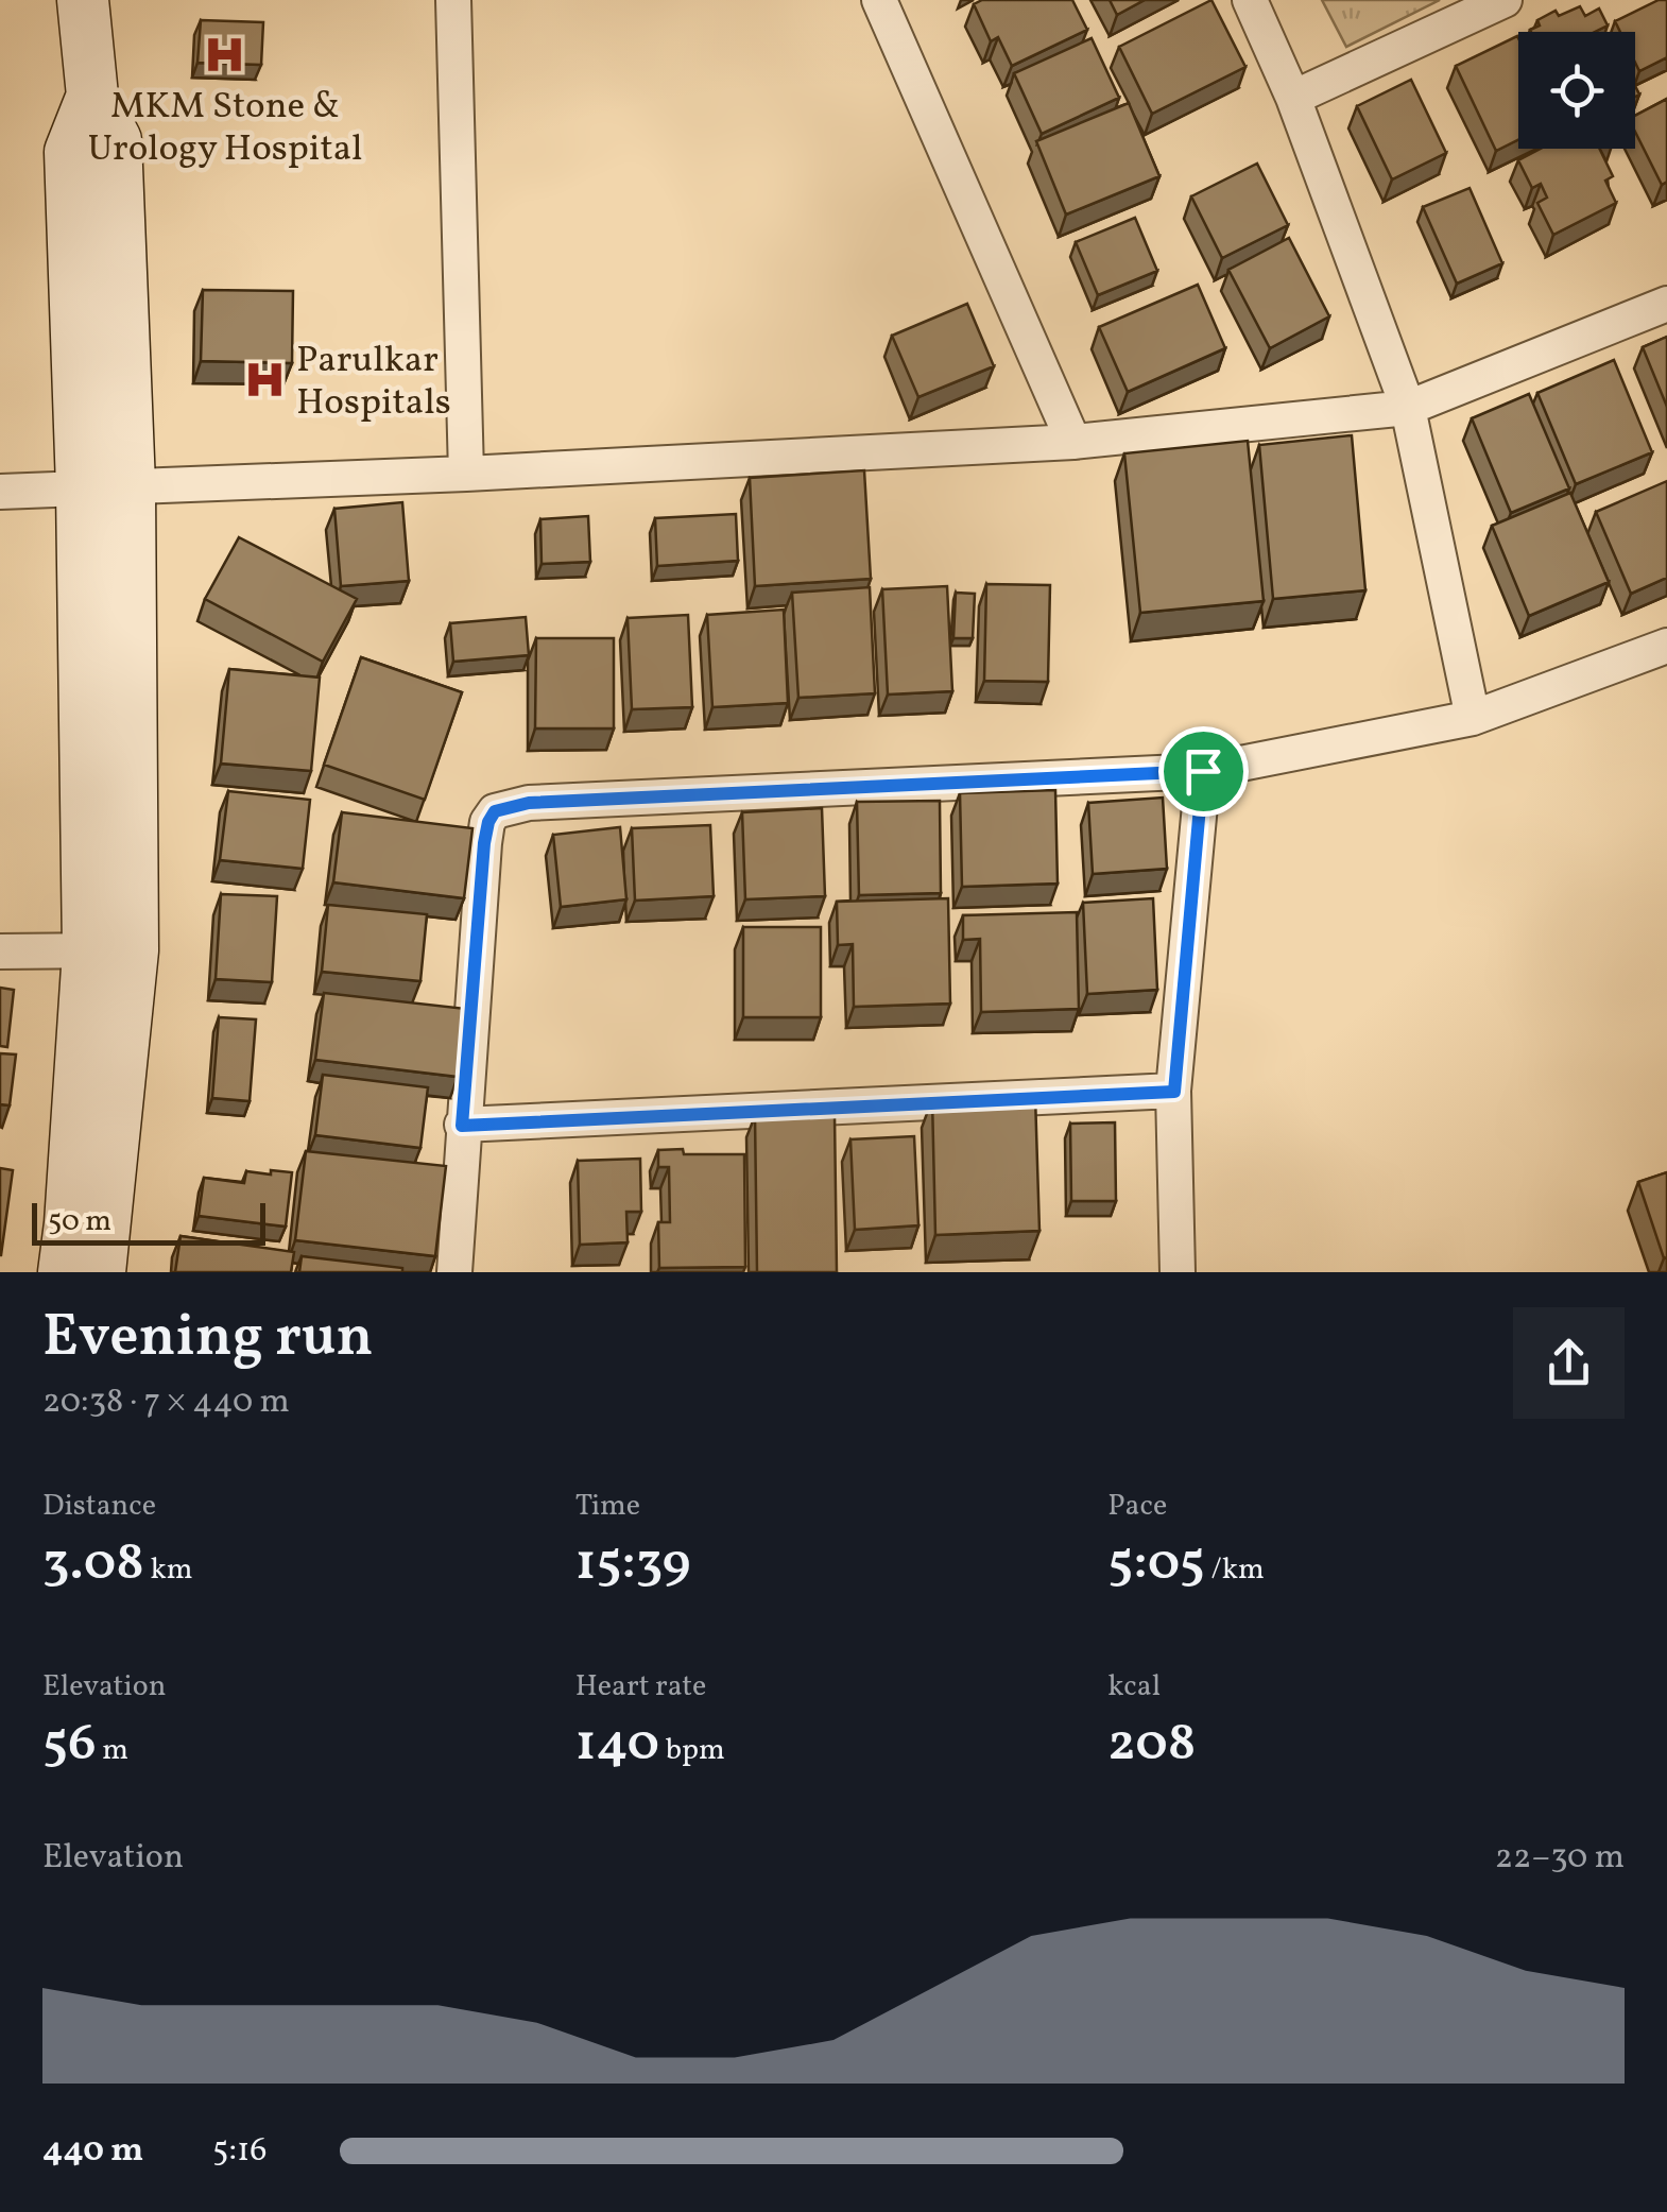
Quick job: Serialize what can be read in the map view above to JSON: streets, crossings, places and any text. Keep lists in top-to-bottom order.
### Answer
{
  "places": {
    "hospital": ["MKM Stone & Urology Hospital", "Parulkar Hospitals"]
  },
  "scale_bar": "50 m",
  "page": {
    "scale": "50 m",
    "heading": ["Evening run", "20:38 · 7 × 440 m"],
    "stats": [
      ["Distance", "3.08 km"],
      ["Time", "15:39"],
      ["Pace", "5:05 /km"],
      ["Elevation", "56 m"],
      ["Heart rate", "140 bpm"],
      ["kcal", "208"]
    ],
    "chart": ["Elevation", "22–30 m"],
    "list": [
      {
        "name": "440 m",
        "note": "5:16"
      }
    ]
  }
}
